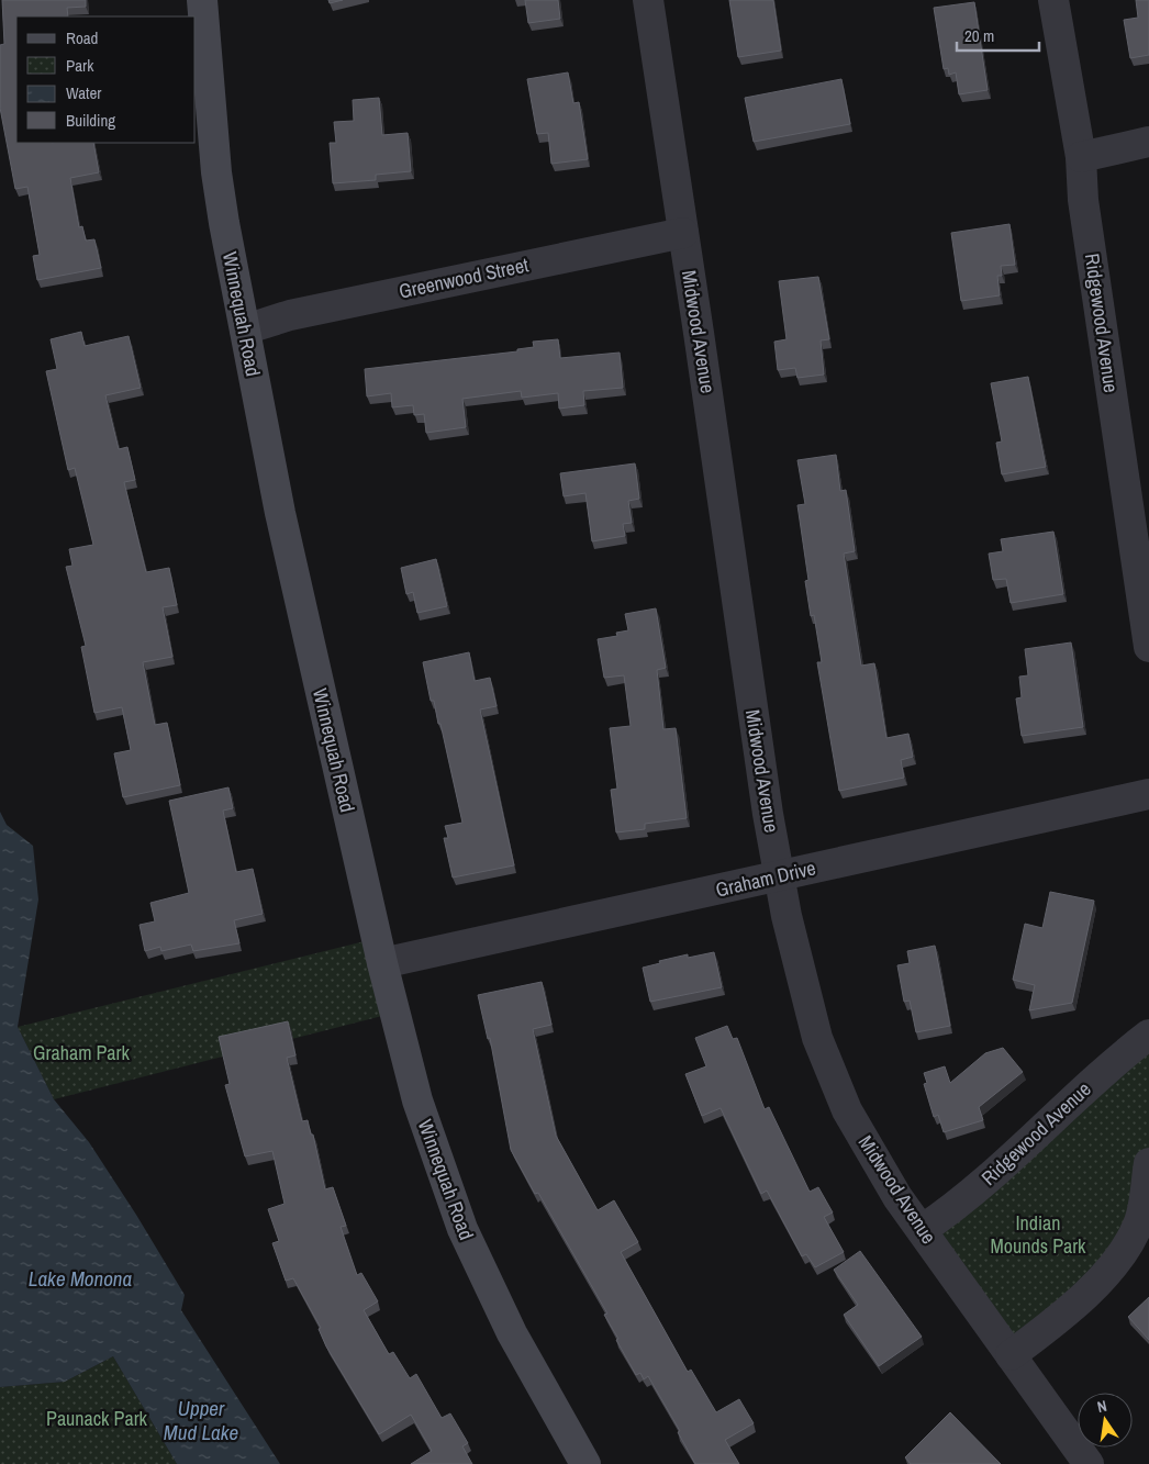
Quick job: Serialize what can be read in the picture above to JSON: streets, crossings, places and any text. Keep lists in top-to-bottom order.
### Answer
{
  "streets": {
    "street": [
      "Greenwood Street",
      "Winnequah Road",
      "Ridgewood Avenue",
      "Midwood Avenue",
      "Graham Drive"
    ]
  },
  "crossings": [
    ["Greenwood Street", "Winnequah Road"],
    ["Greenwood Street", "Midwood Avenue"],
    ["Winnequah Road", "Graham Drive"],
    ["Ridgewood Avenue", "Midwood Avenue"],
    ["Midwood Avenue", "Graham Drive"]
  ],
  "water": ["Lake Monona", "Upper Mud Lake"],
  "parks": ["Graham Park", "Indian Mounds Park", "Paunack Park"],
  "legend": [
    "Road",
    "Park",
    "Water",
    "Building"
  ],
  "scale_bar": "20 m",
  "north": "top"
}
